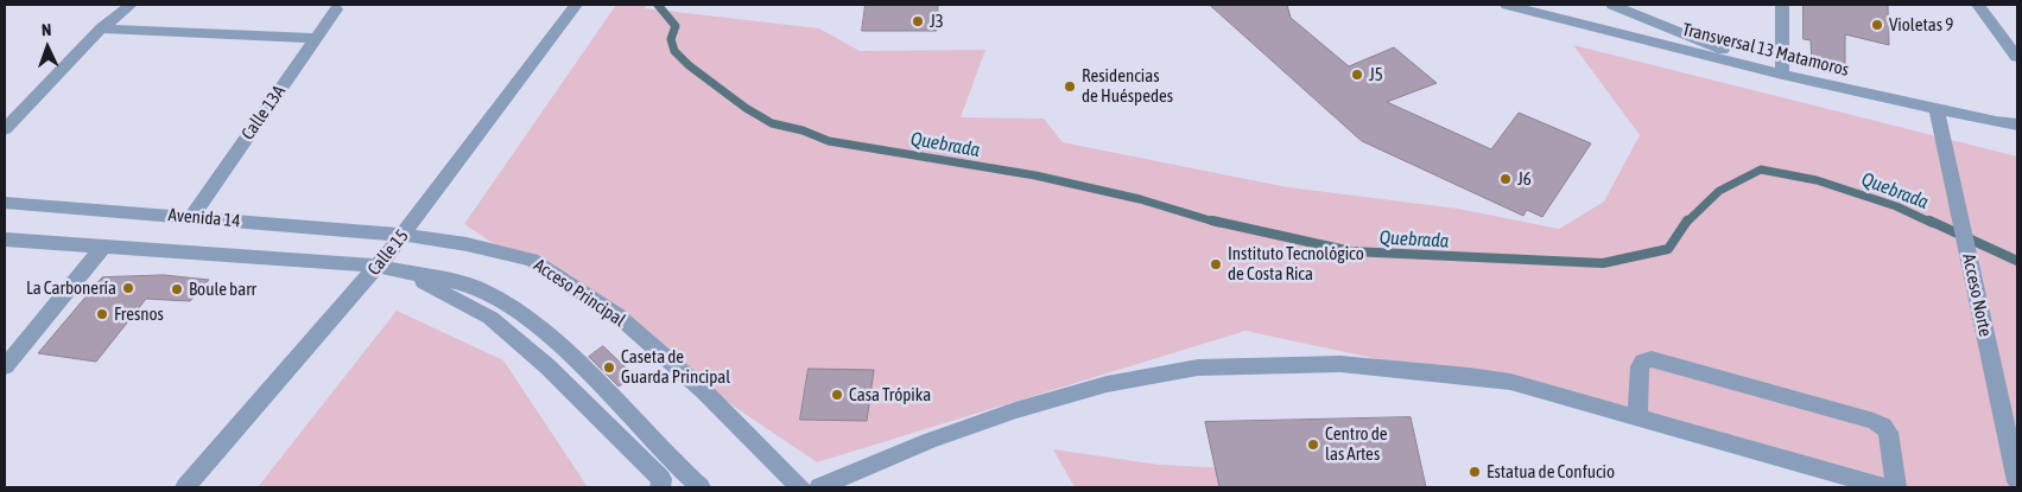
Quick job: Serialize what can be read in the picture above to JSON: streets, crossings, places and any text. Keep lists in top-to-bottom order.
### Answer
{
  "streets": {
    "street": [
      "Transversal 13 Matamoros",
      "Calle 13A",
      "Avenida 14",
      "Calle 15",
      "Acceso Principal",
      "Acceso Norte"
    ]
  },
  "crossings": [
    ["Transversal 13 Matamoros", "Acceso Norte"],
    ["Calle 13A", "Avenida 14"],
    ["Avenida 14", "Calle 15"],
    ["Avenida 14", "Acceso Principal"],
    ["Calle 15", "Acceso Principal"]
  ],
  "water": ["Quebrada"],
  "places": [
    "J3",
    "Violetas 9",
    "J5",
    "Residencias de Huéspedes",
    "J6",
    "Instituto Tecnológico de Costa Rica",
    "La Carbonería",
    "Boule barr",
    "Fresnos",
    "Caseta de Guarda Principal",
    "Casa Trópika",
    "Centro de las Artes",
    "Estatua de Confucio"
  ],
  "north": "top"
}
